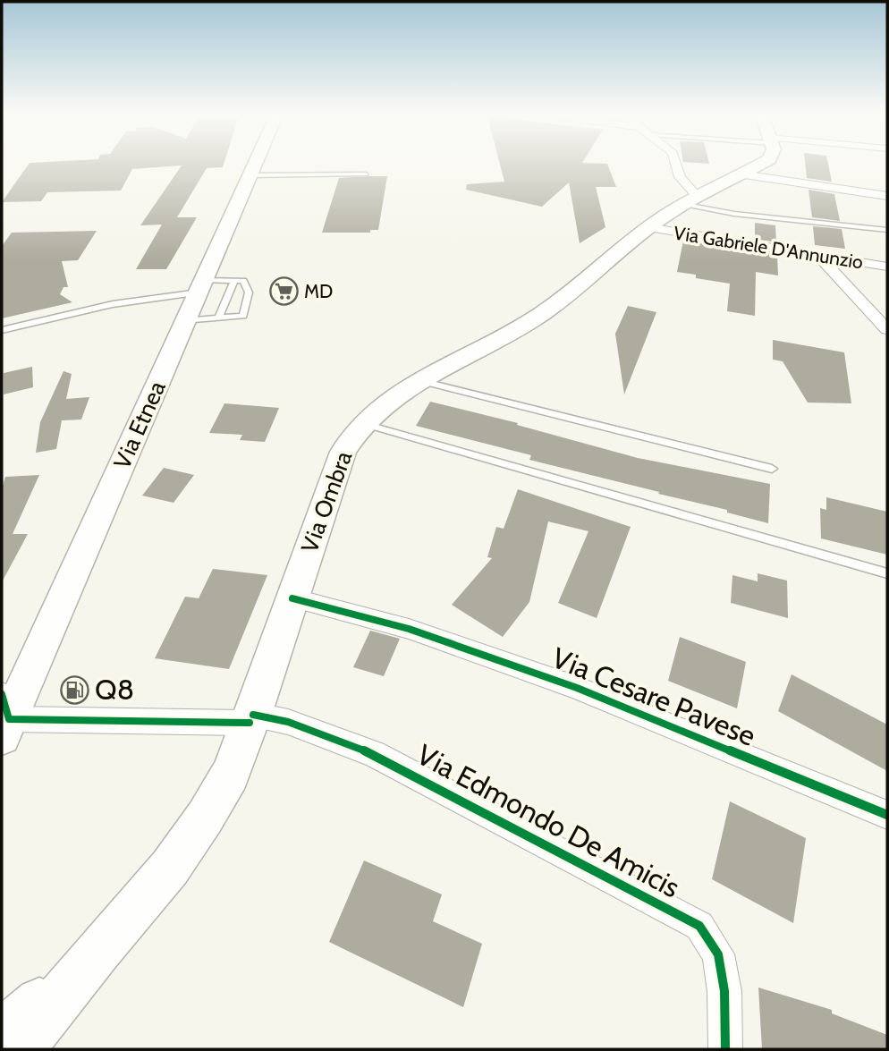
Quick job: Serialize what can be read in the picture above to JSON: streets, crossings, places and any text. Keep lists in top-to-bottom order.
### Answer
{
  "streets": {
    "main road": ["Via Etnea", "Via Ombra"],
    "street": ["Via Gabriele D'Annunzio", "Via Cesare Pavese", "Via Edmondo De Amicis"]
  },
  "crossings": [
    ["Via Gabriele D'Annunzio", "Via Ombra"],
    ["Via Etnea", "Via Edmondo De Amicis"],
    ["Via Ombra", "Via Cesare Pavese"],
    ["Via Ombra", "Via Edmondo De Amicis"]
  ],
  "places": {
    "supermarket": ["MD"],
    "fuel station": ["Q8"]
  }
}
